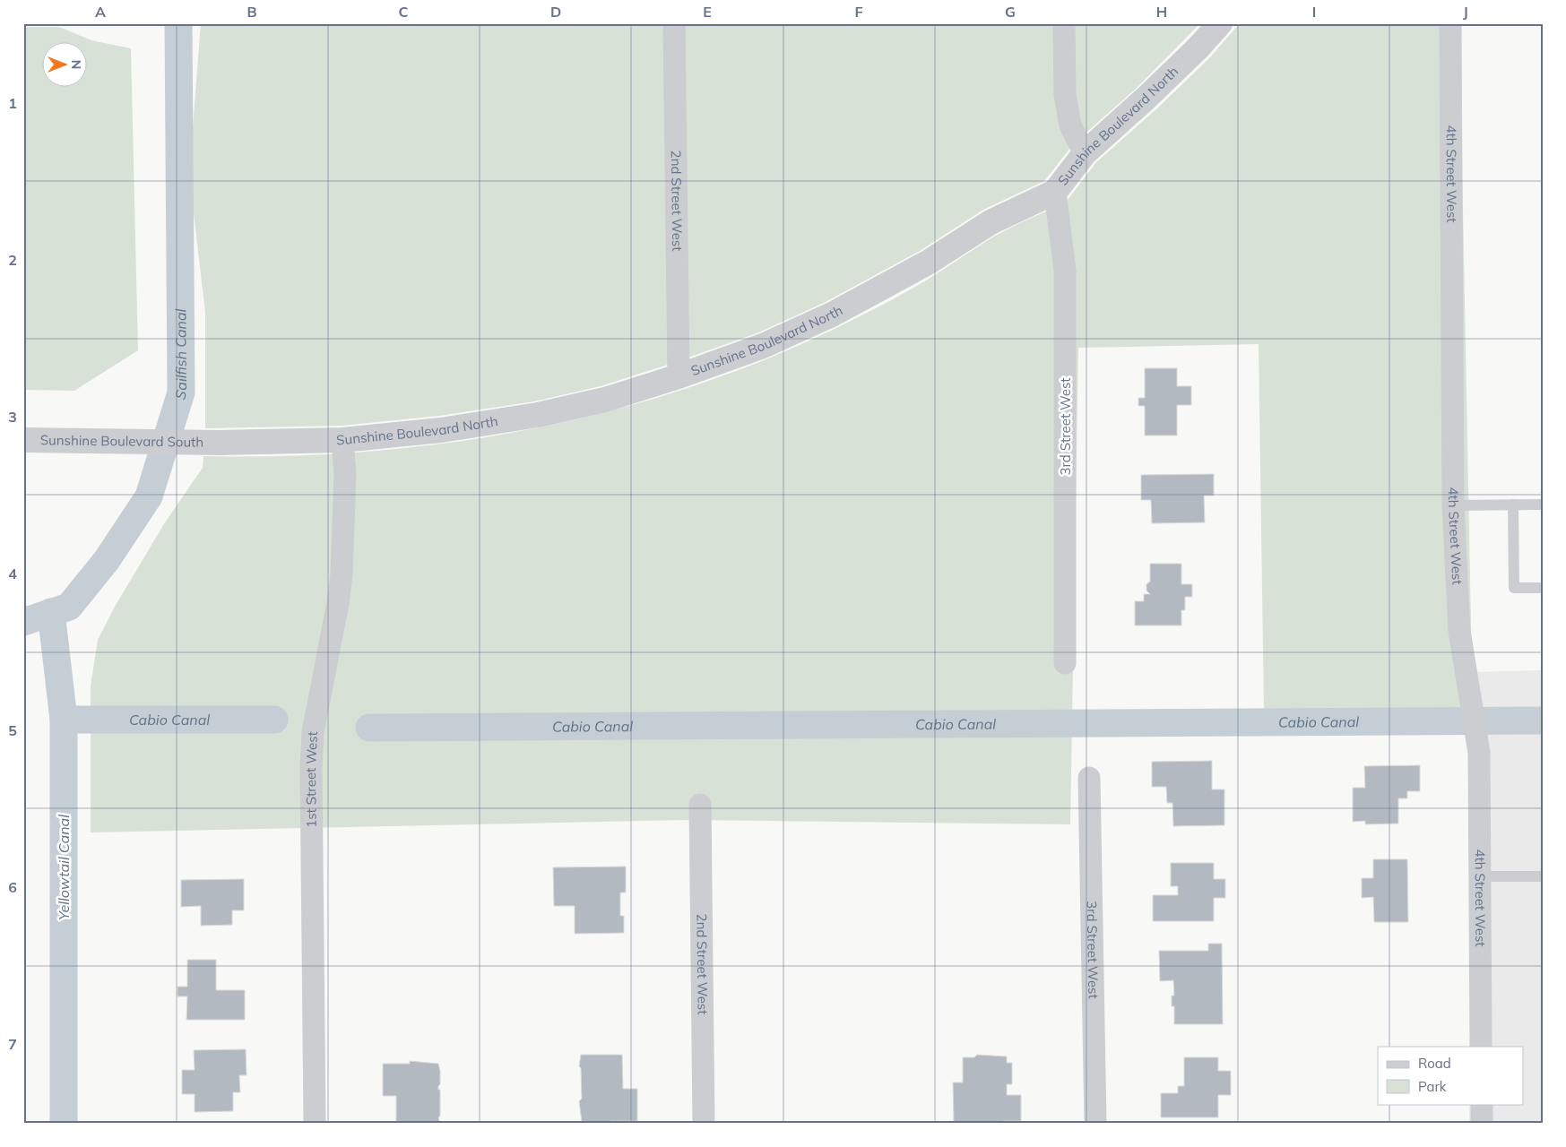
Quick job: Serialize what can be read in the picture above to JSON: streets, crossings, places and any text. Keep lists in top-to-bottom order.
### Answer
{
  "streets": {
    "street": [
      "Sunshine Boulevard North",
      "4th Street West",
      "2nd Street West",
      "3rd Street West",
      "Sunshine Boulevard South",
      "1st Street West"
    ]
  },
  "crossings": [
    ["Sunshine Boulevard North", "2nd Street West"],
    ["Sunshine Boulevard North", "3rd Street West"],
    ["Sunshine Boulevard North", "Sunshine Boulevard South"],
    ["Sunshine Boulevard North", "1st Street West"]
  ],
  "water": ["Sailfish Canal", "Cabio Canal", "Yellowtail Canal"],
  "legend": ["Road", "Park"],
  "north": "right",
  "grid": {
    "columns": [
      "A",
      "B",
      "C",
      "D",
      "E",
      "F",
      "G",
      "H",
      "I",
      "J"
    ],
    "rows": [
      "1",
      "2",
      "3",
      "4",
      "5",
      "6",
      "7"
    ]
  }
}
